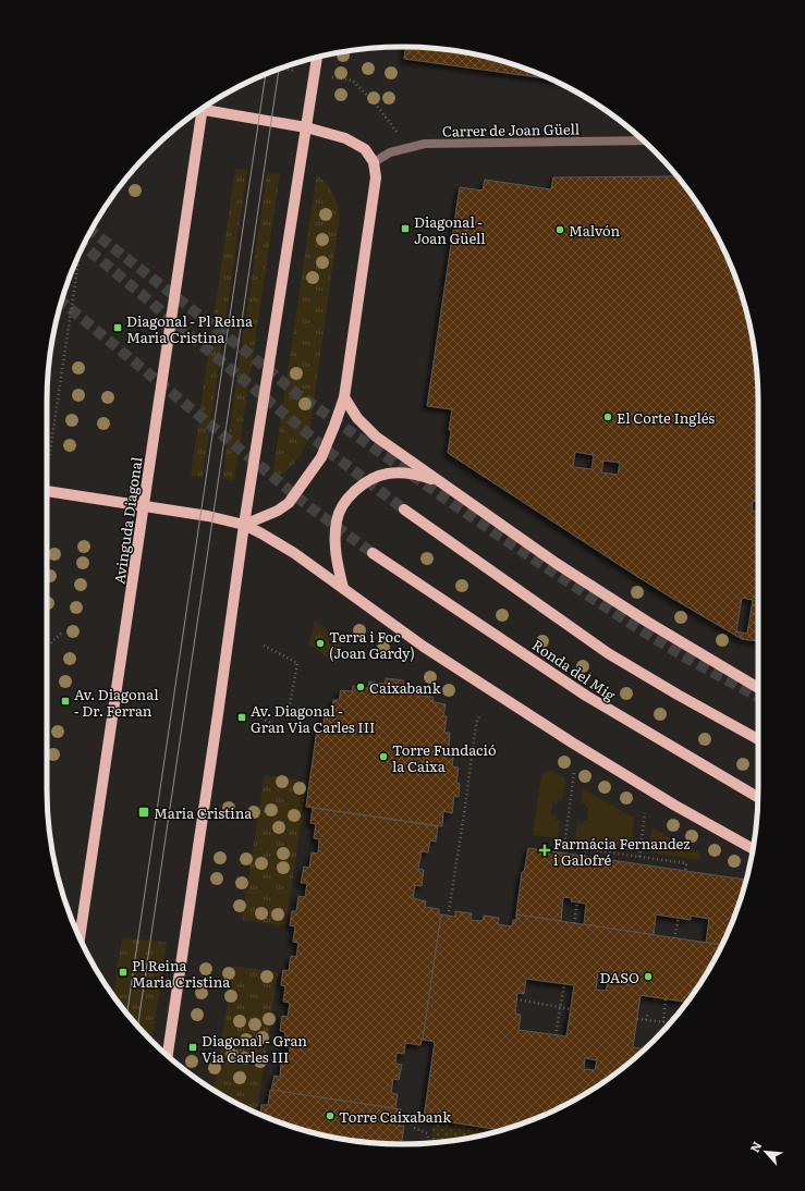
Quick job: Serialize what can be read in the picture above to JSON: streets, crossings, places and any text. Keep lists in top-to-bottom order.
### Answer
{
  "streets": {
    "main road": ["Avinguda Diagonal", "Ronda del Mig"],
    "street": ["Carrer de Joan Güell"]
  },
  "places": {
    "transit": [
      "Diagonal - Joan Güell",
      "Diagonal - Pl Reina Maria Cristina",
      "Av. Diagonal - Dr. Ferran",
      "Av. Diagonal - Gran Via Carles III",
      "Maria Cristina",
      "Pl Reina Maria Cristina",
      "Diagonal - Gran Via Carles III"
    ],
    "other": [
      "Malvón",
      "El Corte Inglés",
      "Terra i Foc (Joan Gardy)",
      "Caixabank",
      "Torre Fundació la Caixa",
      "DASO",
      "Torre Caixabank"
    ],
    "health": ["Farmácia Fernandez i Galofré"]
  },
  "north": "top left"
}
